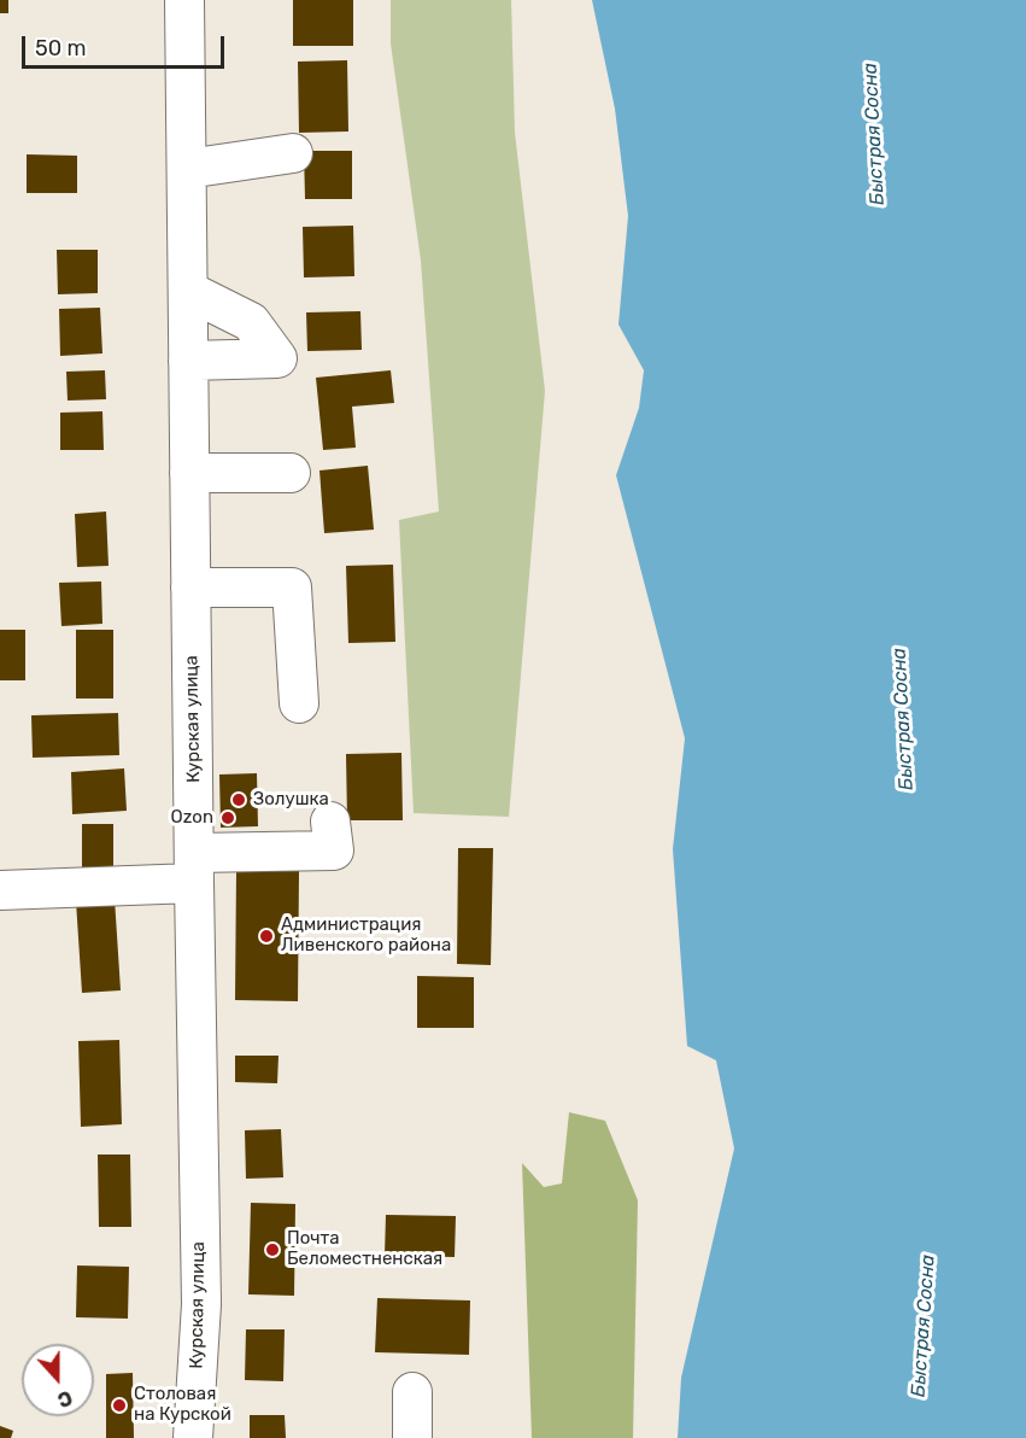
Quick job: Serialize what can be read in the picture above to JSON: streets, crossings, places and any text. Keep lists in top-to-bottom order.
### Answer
{
  "streets": {
    "street": ["Курская улица"]
  },
  "water": ["Быстрая Сосна"],
  "places": [
    "Золушка",
    "Ozon",
    "Администрация Ливенского района",
    "Почта Беломестненская",
    "Столовая на Курской"
  ],
  "scale_bar": "50 m",
  "north": "bottom"
}
